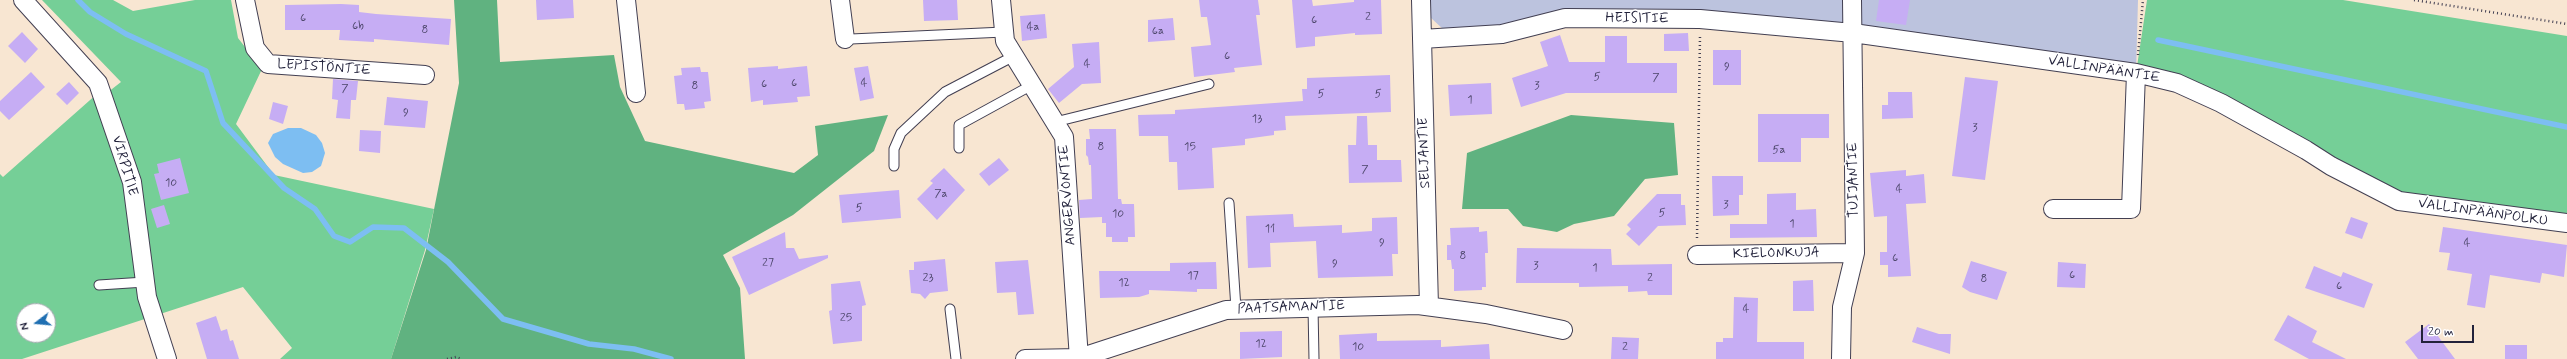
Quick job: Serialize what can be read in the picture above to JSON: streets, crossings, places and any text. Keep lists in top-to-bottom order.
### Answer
{
  "streets": {
    "street": [
      "HEISITIE",
      "LEPISTÖNTIE",
      "VALLINPÄÄNTIE",
      "SELJANTIE",
      "VIRPITIE",
      "TUIJANTIE",
      "ANGERVONTIE",
      "VALLINPÄÄNPOLKU",
      "KIELONKUJA",
      "PAATSAMANTIE"
    ]
  },
  "crossings": [
    ["HEISITIE", "VALLINPÄÄNTIE"],
    ["HEISITIE", "SELJANTIE"],
    ["HEISITIE", "TUIJANTIE"],
    ["VALLINPÄÄNTIE", "TUIJANTIE"],
    ["VALLINPÄÄNTIE", "VALLINPÄÄNPOLKU"],
    ["SELJANTIE", "PAATSAMANTIE"],
    ["TUIJANTIE", "KIELONKUJA"],
    ["ANGERVONTIE", "PAATSAMANTIE"]
  ],
  "house_numbers": [
    "2",
    "6",
    "6",
    "6b",
    "4a",
    "8",
    "6a",
    "6",
    "4",
    "9",
    "5",
    "7",
    "6",
    "4",
    "6",
    "8",
    "3",
    "7",
    "5",
    "5",
    "1",
    "9",
    "13",
    "3",
    "8",
    "15",
    "5a",
    "7",
    "10",
    "4",
    "7a",
    "3",
    "5",
    "5",
    "10",
    "1",
    "11",
    "9",
    "4",
    "8",
    "6",
    "27",
    "9",
    "3",
    "1",
    "6",
    "17",
    "23",
    "2",
    "8",
    "12",
    "6",
    "4",
    "25",
    "12",
    "10",
    "2"
  ],
  "scale_bar": "20 m",
  "north": "left"
}
